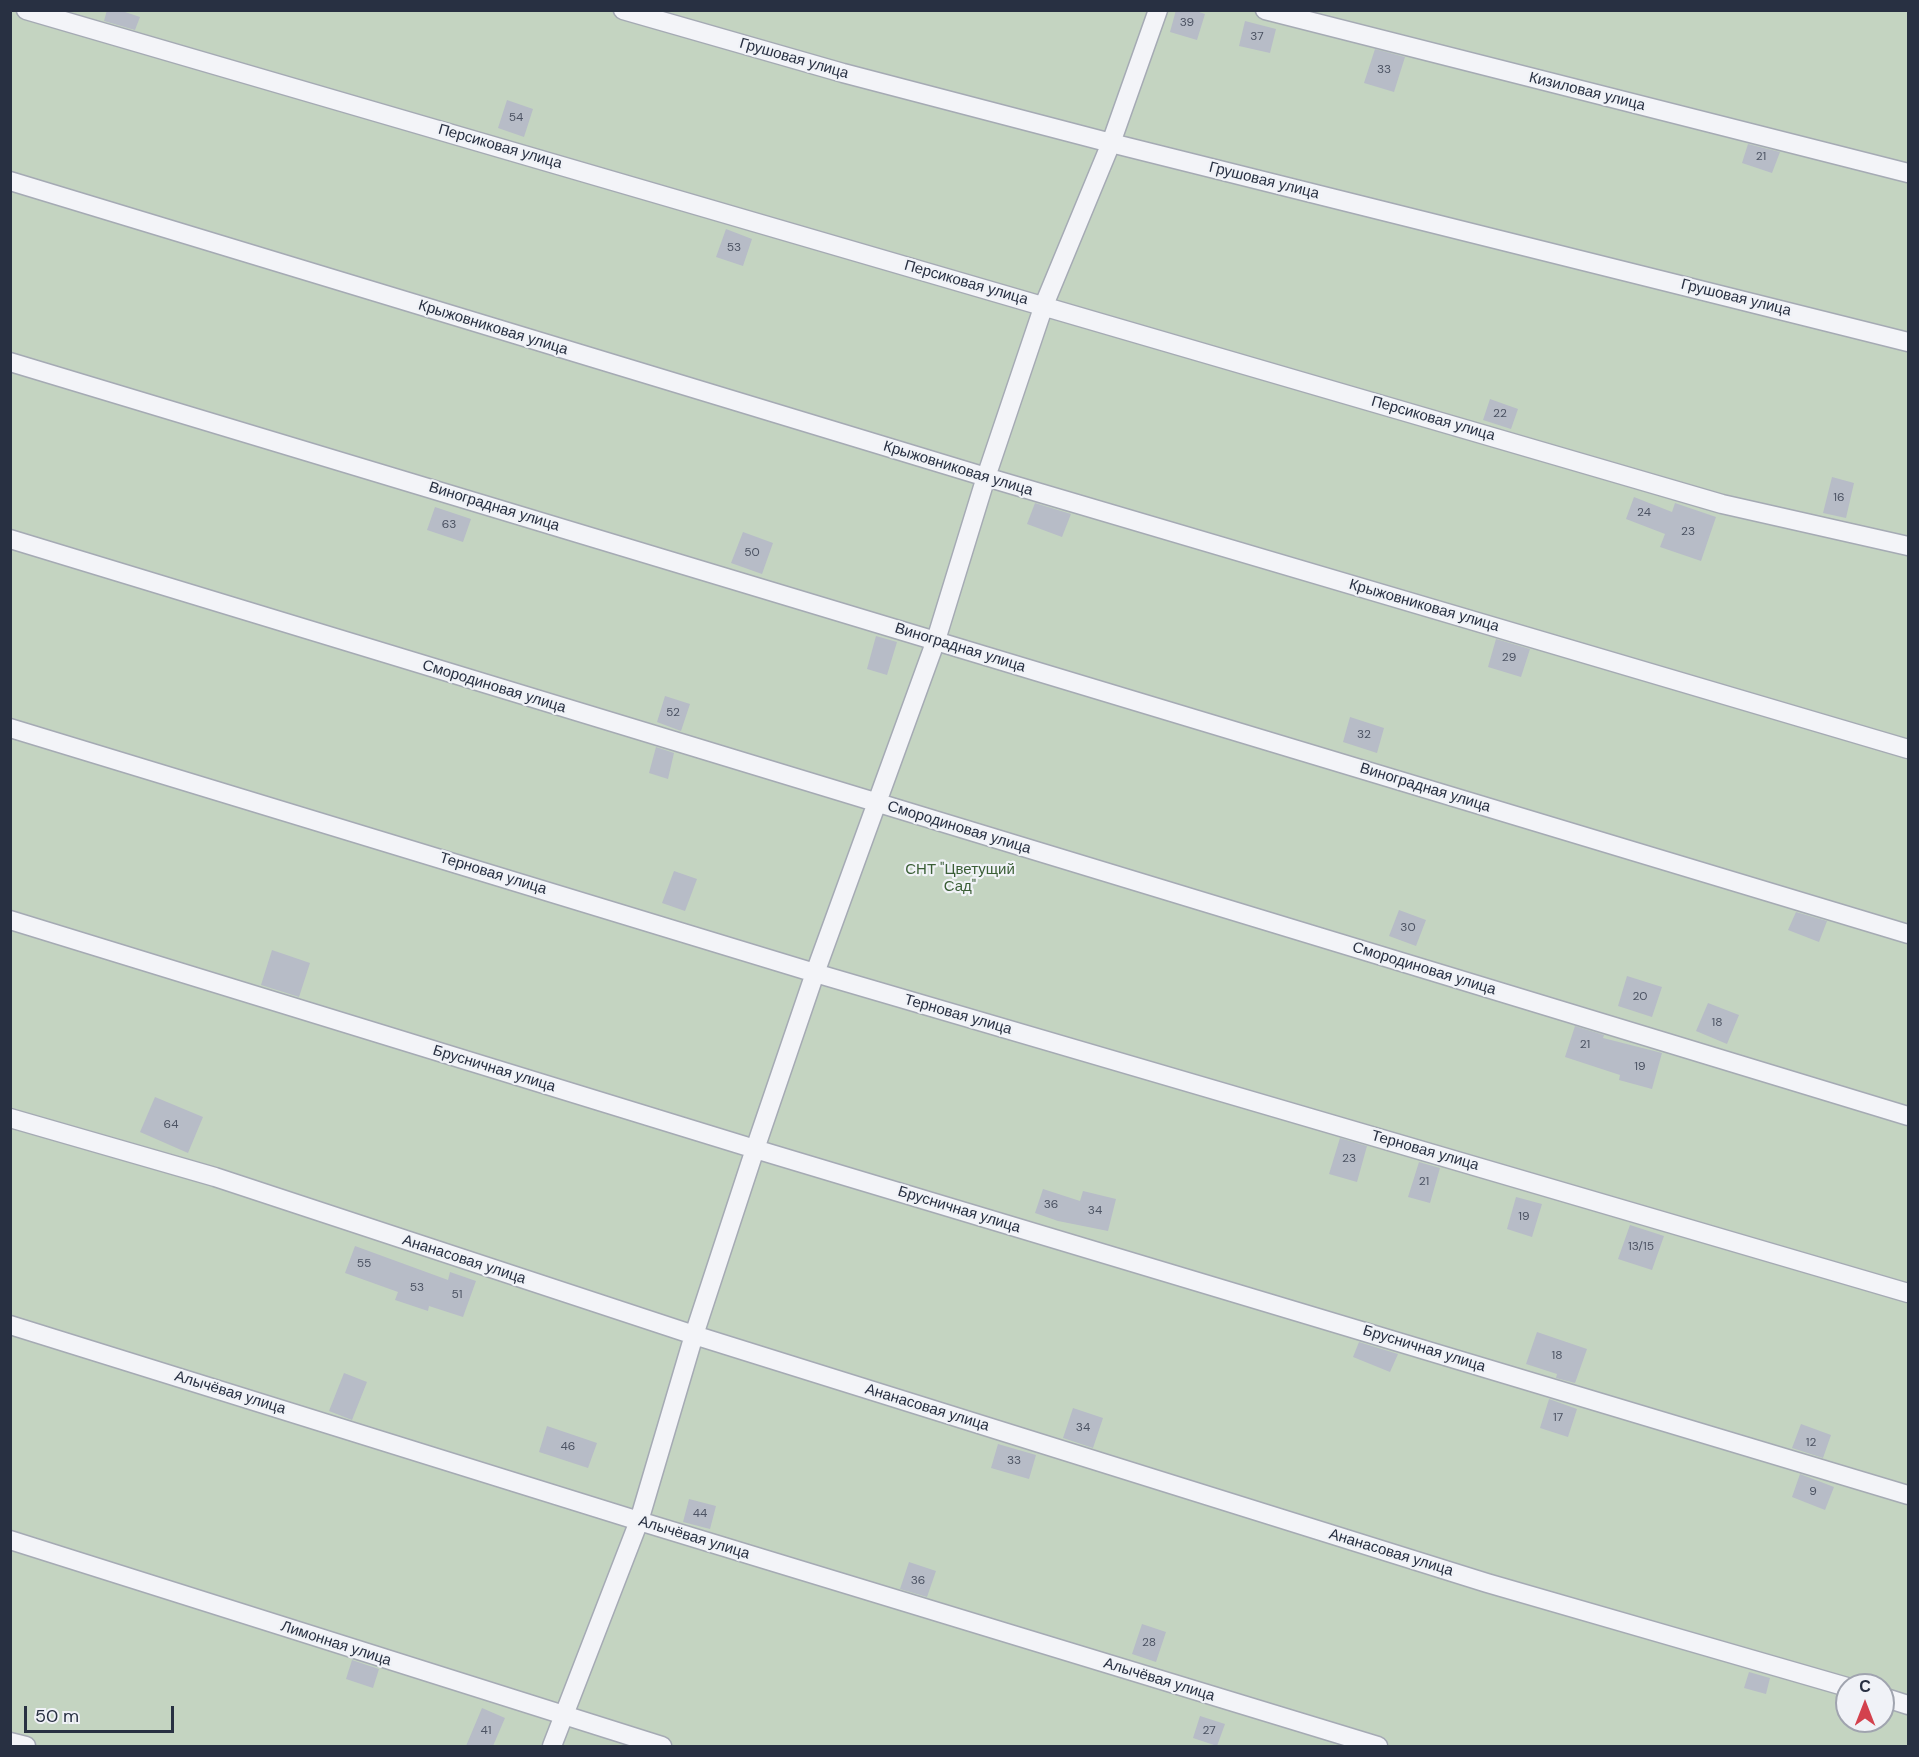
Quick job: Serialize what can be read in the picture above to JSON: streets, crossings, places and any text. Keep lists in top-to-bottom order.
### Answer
{
  "streets": {
    "street": [
      "Грушовая улица",
      "Кизиловая улица",
      "Персиковая улица",
      "Крыжовниковая улица",
      "Виноградная улица",
      "Смородиновая улица",
      "Терновая улица",
      "Брусничная улица",
      "Ананасовая улица",
      "Алычёвая улица",
      "Лимонная улица"
    ]
  },
  "parks": ["СНТ \"Цветущий Сад\""],
  "house_numbers": [
    "39",
    "37",
    "33",
    "54",
    "21",
    "53",
    "22",
    "16",
    "24",
    "63",
    "23",
    "50",
    "29",
    "52",
    "32",
    "30",
    "20",
    "18",
    "21",
    "19",
    "64",
    "23",
    "21",
    "36",
    "34",
    "19",
    "13/15",
    "55",
    "53",
    "51",
    "18",
    "17",
    "34",
    "12",
    "46",
    "33",
    "9",
    "44",
    "36",
    "28",
    "41",
    "27"
  ],
  "scale_bar": "50 m",
  "north": "top"
}
